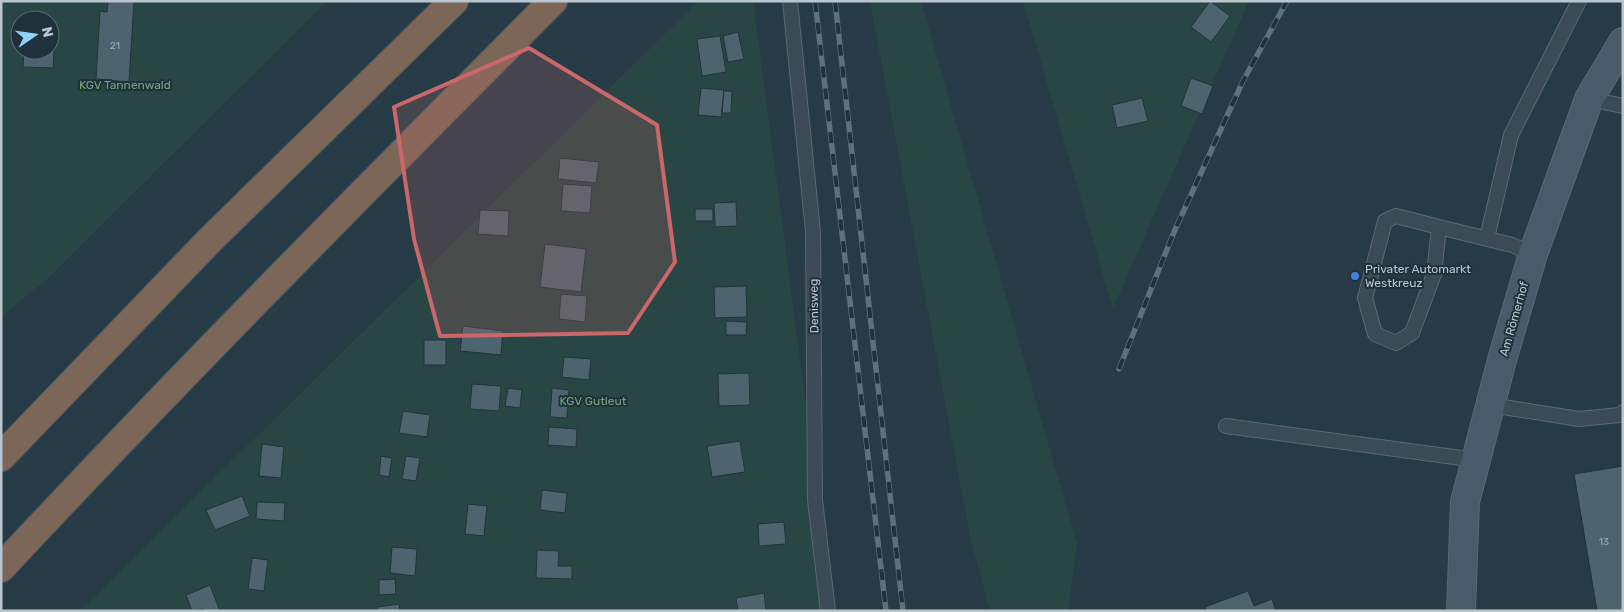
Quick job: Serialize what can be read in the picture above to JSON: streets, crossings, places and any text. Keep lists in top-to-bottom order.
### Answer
{
  "streets": {
    "main road": ["Am Römerhof"],
    "lane": ["Denisweg"]
  },
  "parks": ["KGV Tannenwald", "KGV Gutleut"],
  "places": ["Privater Automarkt Westkreuz"],
  "house_numbers": ["21", "13"],
  "north": "right"
}
